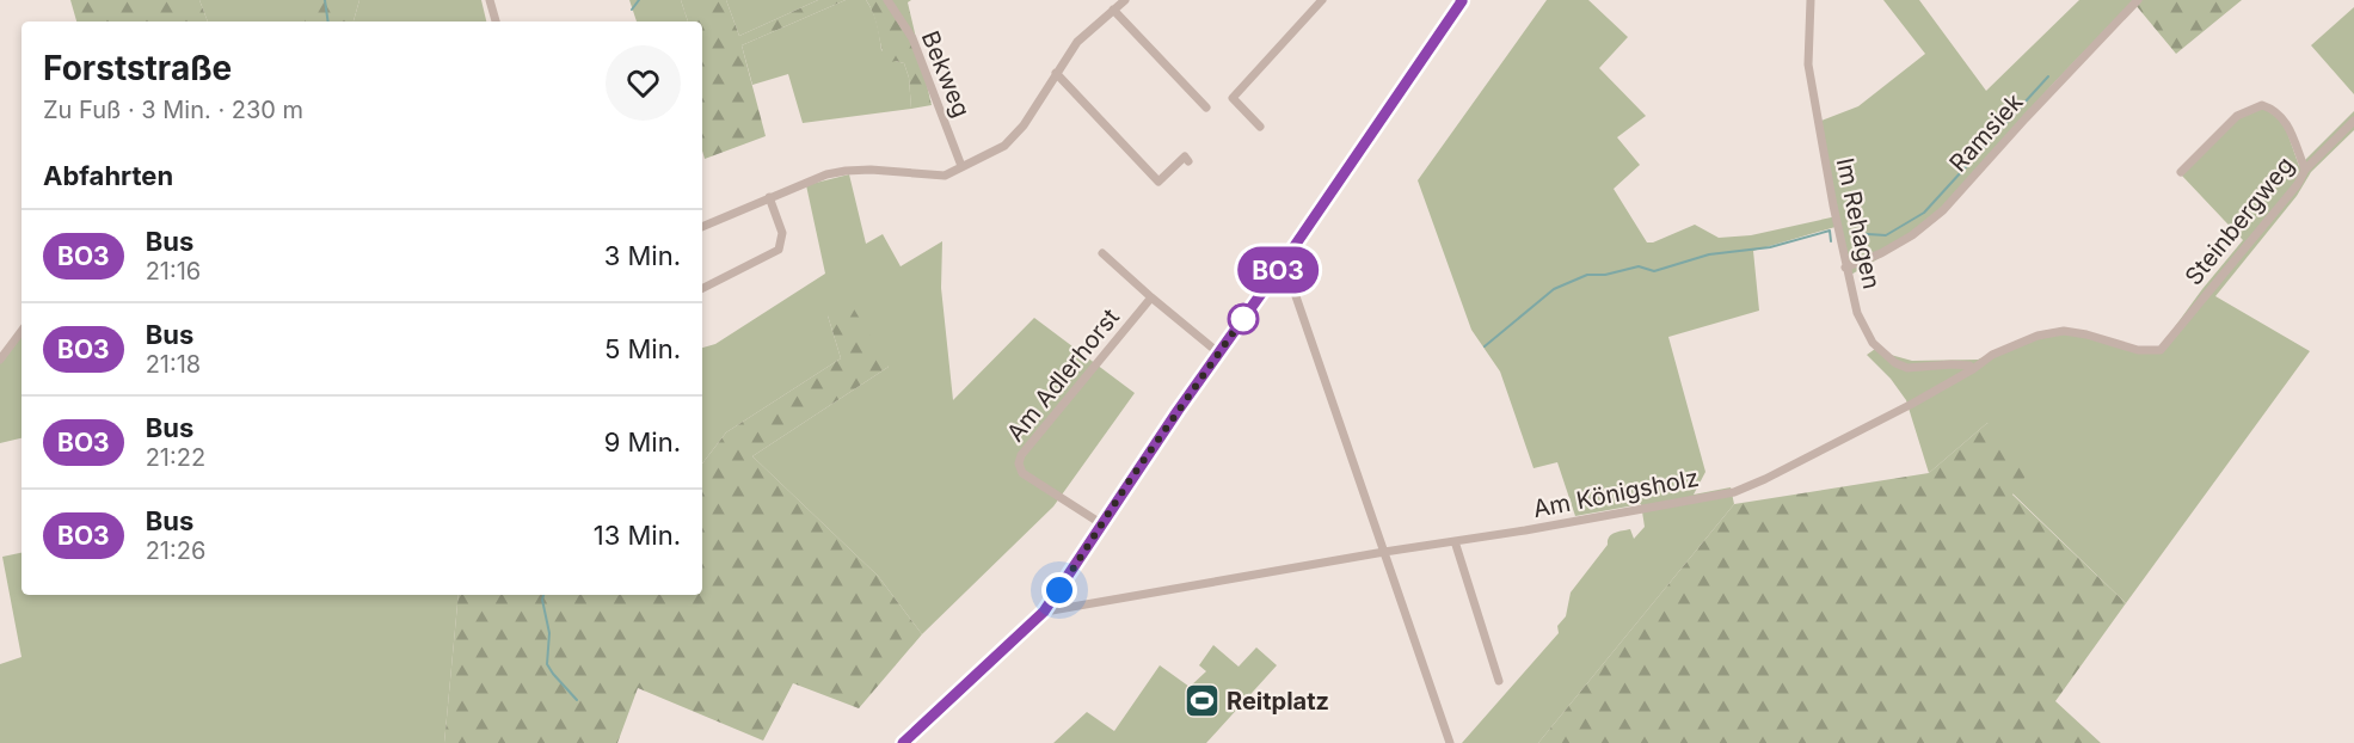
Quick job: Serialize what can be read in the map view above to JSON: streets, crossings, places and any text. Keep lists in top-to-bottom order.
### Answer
{
  "streets": {
    "street": [
      "Bekweg",
      "Ramsiek",
      "Steinbergweg",
      "Im Rehagen",
      "Am Adlerhorst",
      "Am Königsholz"
    ]
  },
  "crossings": [
    ["Ramsiek", "Im Rehagen"],
    ["Steinbergweg", "Am Königsholz"],
    ["Im Rehagen", "Am Königsholz"]
  ],
  "places": {
    "sports": ["Reitplatz"]
  },
  "lines": ["bus line BO3"],
  "page": {
    "on_map": "BO3",
    "heading": [
      ["Forststraße", "Zu Fuß · 3 Min. · 230 m"],
      "Abfahrten"
    ],
    "list": [
      {
        "mark": "BO3",
        "name": "Bus",
        "note": "21:16",
        "value": "3 Min."
      },
      {
        "mark": "BO3",
        "name": "Bus",
        "note": "21:18",
        "value": "5 Min."
      },
      {
        "mark": "BO3",
        "name": "Bus",
        "note": "21:22",
        "value": "9 Min."
      },
      {
        "mark": "BO3",
        "name": "Bus",
        "note": "21:26",
        "value": "13 Min."
      }
    ]
  }
}
